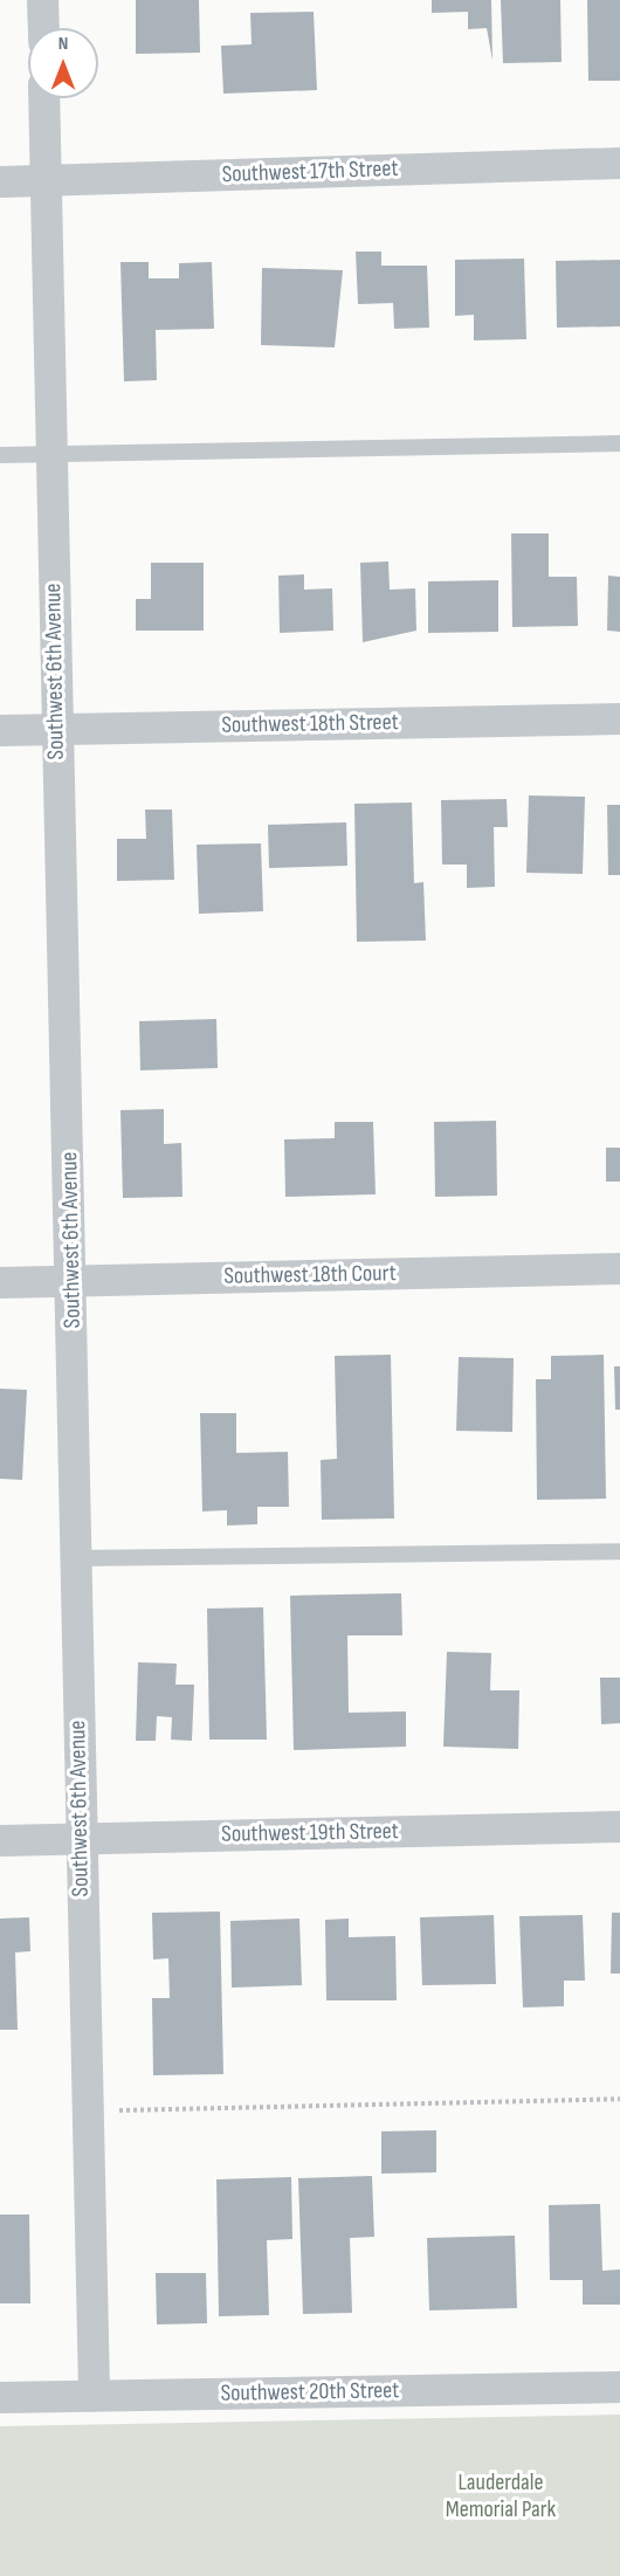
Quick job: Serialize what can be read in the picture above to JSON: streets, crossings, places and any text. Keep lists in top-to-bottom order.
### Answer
{
  "streets": {
    "street": [
      "Southwest 17th Street",
      "Southwest 6th Avenue",
      "Southwest 18th Street",
      "Southwest 18th Court",
      "Southwest 19th Street",
      "Southwest 20th Street"
    ]
  },
  "crossings": [
    ["Southwest 17th Street", "Southwest 6th Avenue"],
    ["Southwest 6th Avenue", "Southwest 18th Street"],
    ["Southwest 6th Avenue", "Southwest 18th Court"],
    ["Southwest 6th Avenue", "Southwest 19th Street"],
    ["Southwest 6th Avenue", "Southwest 20th Street"]
  ],
  "parks": ["Lauderdale Memorial Park"],
  "north": "top"
}
